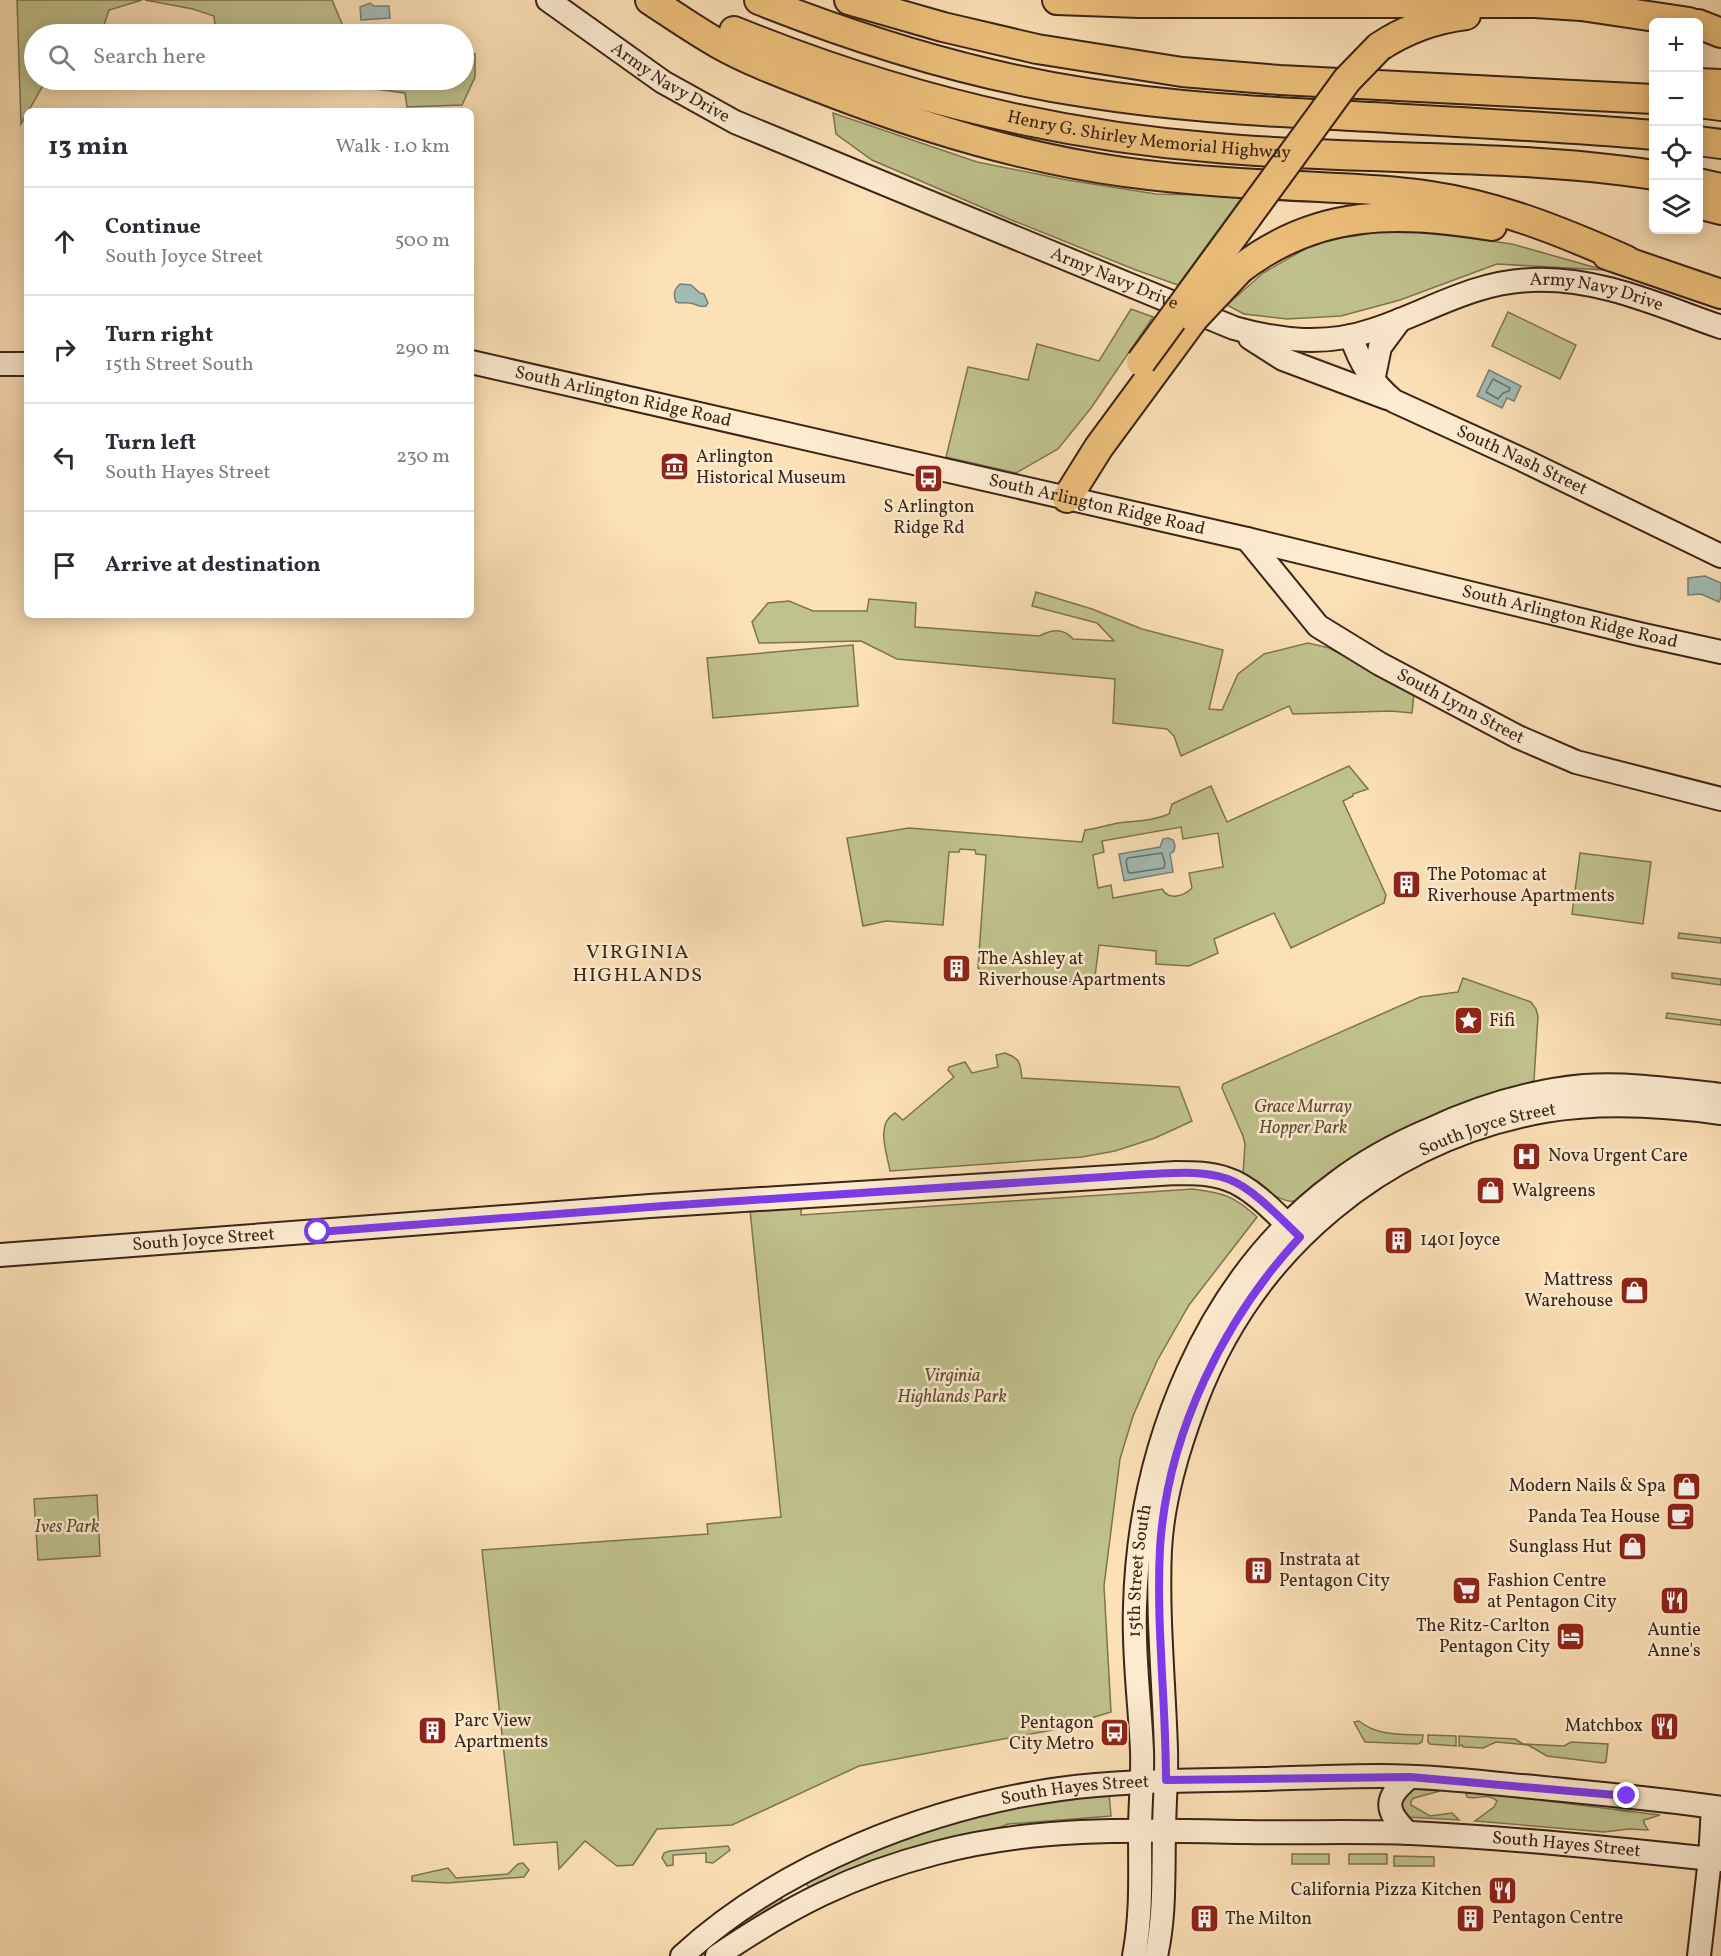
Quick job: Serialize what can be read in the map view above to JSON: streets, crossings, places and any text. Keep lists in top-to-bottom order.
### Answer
{
  "streets": {
    "highway": ["Henry G. Shirley Memorial Highway"],
    "main road": [
      "Army Navy Drive",
      "South Arlington Ridge Road",
      "South Nash Street",
      "South Lynn Street",
      "South Joyce Street",
      "15th Street South",
      "South Hayes Street"
    ]
  },
  "crossings": [
    ["Army Navy Drive", "South Nash Street"],
    ["South Arlington Ridge Road", "South Lynn Street"],
    ["South Joyce Street", "15th Street South"],
    ["15th Street South", "South Hayes Street"]
  ],
  "districts": ["VIRGINIA HIGHLANDS"],
  "parks": ["Grace Murray Hopper Park", "Virginia Highlands Park", "Ives Park"],
  "places": {
    "museum": ["Arlington Historical Museum"],
    "bus stop": ["S Arlington Ridge Rd", "Pentagon City Metro"],
    "building": [
      "The Potomac at Riverhouse Apartments",
      "The Ashley at Riverhouse Apartments",
      "1401 Joyce",
      "Instrata at Pentagon City",
      "Parc View Apartments",
      "Pentagon Centre",
      "The Milton"
    ],
    "place": ["Fifi"],
    "hospital": ["Nova Urgent Care"],
    "shop": [
      "Walgreens",
      "Mattress Warehouse",
      "Modern Nails & Spa",
      "Sunglass Hut"
    ],
    "cafe": ["Panda Tea House"],
    "supermarket": ["Fashion Centre at Pentagon City"],
    "restaurant": ["Auntie Anne's", "Matchbox", "California Pizza Kitchen"],
    "hotel": ["The Ritz-Carlton Pentagon City"]
  },
  "page": {
    "map_buttons": ["+", "−"],
    "search": "Search here",
    "heading": ["13 min", "Walk · 1.0 km"],
    "list": [
      ["Continue", "South Joyce Street", "500 m"],
      ["Turn right", "15th Street South", "290 m"],
      ["Turn left", "South Hayes Street", "230 m"],
      "Arrive at destination"
    ]
  }
}
